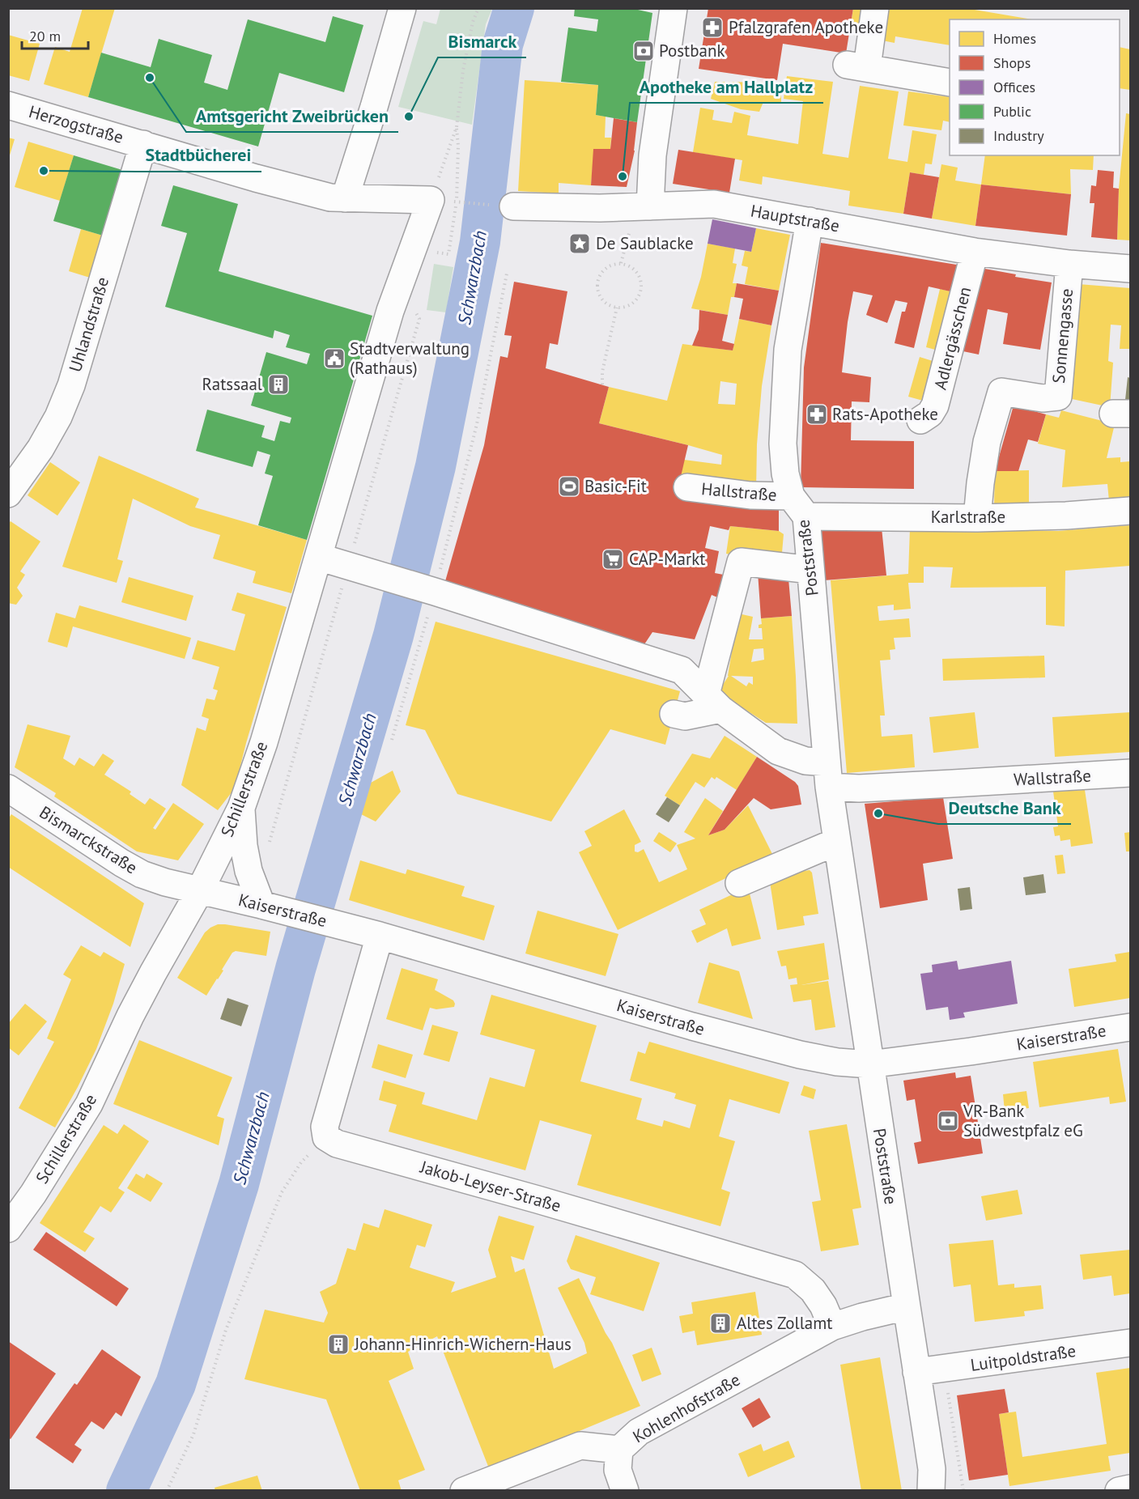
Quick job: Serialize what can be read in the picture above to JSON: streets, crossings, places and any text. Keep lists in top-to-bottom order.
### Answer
{
  "streets": {
    "street": [
      "Herzogstraße",
      "Hauptstraße",
      "Uhlandstraße",
      "Sonnengasse",
      "Adlergässchen",
      "Hallstraße",
      "Karlstraße",
      "Poststraße",
      "Wallstraße",
      "Schillerstraße",
      "Bismarckstraße",
      "Kaiserstraße",
      "Jakob-Leyser-Straße",
      "Luitpoldstraße",
      "Kohlenhofstraße"
    ]
  },
  "crossings": [
    ["Herzogstraße", "Uhlandstraße"],
    ["Herzogstraße", "Schillerstraße"],
    ["Hauptstraße", "Sonnengasse"],
    ["Hauptstraße", "Adlergässchen"],
    ["Hauptstraße", "Poststraße"],
    ["Sonnengasse", "Karlstraße"],
    ["Hallstraße", "Karlstraße"],
    ["Hallstraße", "Poststraße"],
    ["Karlstraße", "Poststraße"],
    ["Poststraße", "Wallstraße"],
    ["Poststraße", "Kaiserstraße"],
    ["Poststraße", "Luitpoldstraße"],
    ["Poststraße", "Kohlenhofstraße"],
    ["Schillerstraße", "Bismarckstraße"],
    ["Schillerstraße", "Kaiserstraße"],
    ["Bismarckstraße", "Kaiserstraße"],
    ["Jakob-Leyser-Straße", "Kohlenhofstraße"]
  ],
  "water": ["Schwarzbach"],
  "places": {
    "pharmacy": ["Pfalzgrafen Apotheke", "Rats-Apotheke"],
    "bank": ["Postbank", "VR-Bank Südwestpfalz eG"],
    "other": [
      "Amtsgericht Zweibrücken",
      "Bismarck",
      "Stadtbücherei",
      "Apotheke am Hallplatz",
      "Deutsche Bank"
    ],
    "place": ["De Saublacke"],
    "public building": ["Stadtverwaltung (Rathaus)"],
    "building": ["Ratssaal", "Altes Zollamt", "Johann-Hinrich-Wichern-Haus"],
    "sports": ["Basic-Fit"],
    "supermarket": ["CAP-Markt"]
  },
  "legend": [
    "Homes",
    "Shops",
    "Offices",
    "Public",
    "Industry"
  ],
  "scale_bar": "20 m"
}
